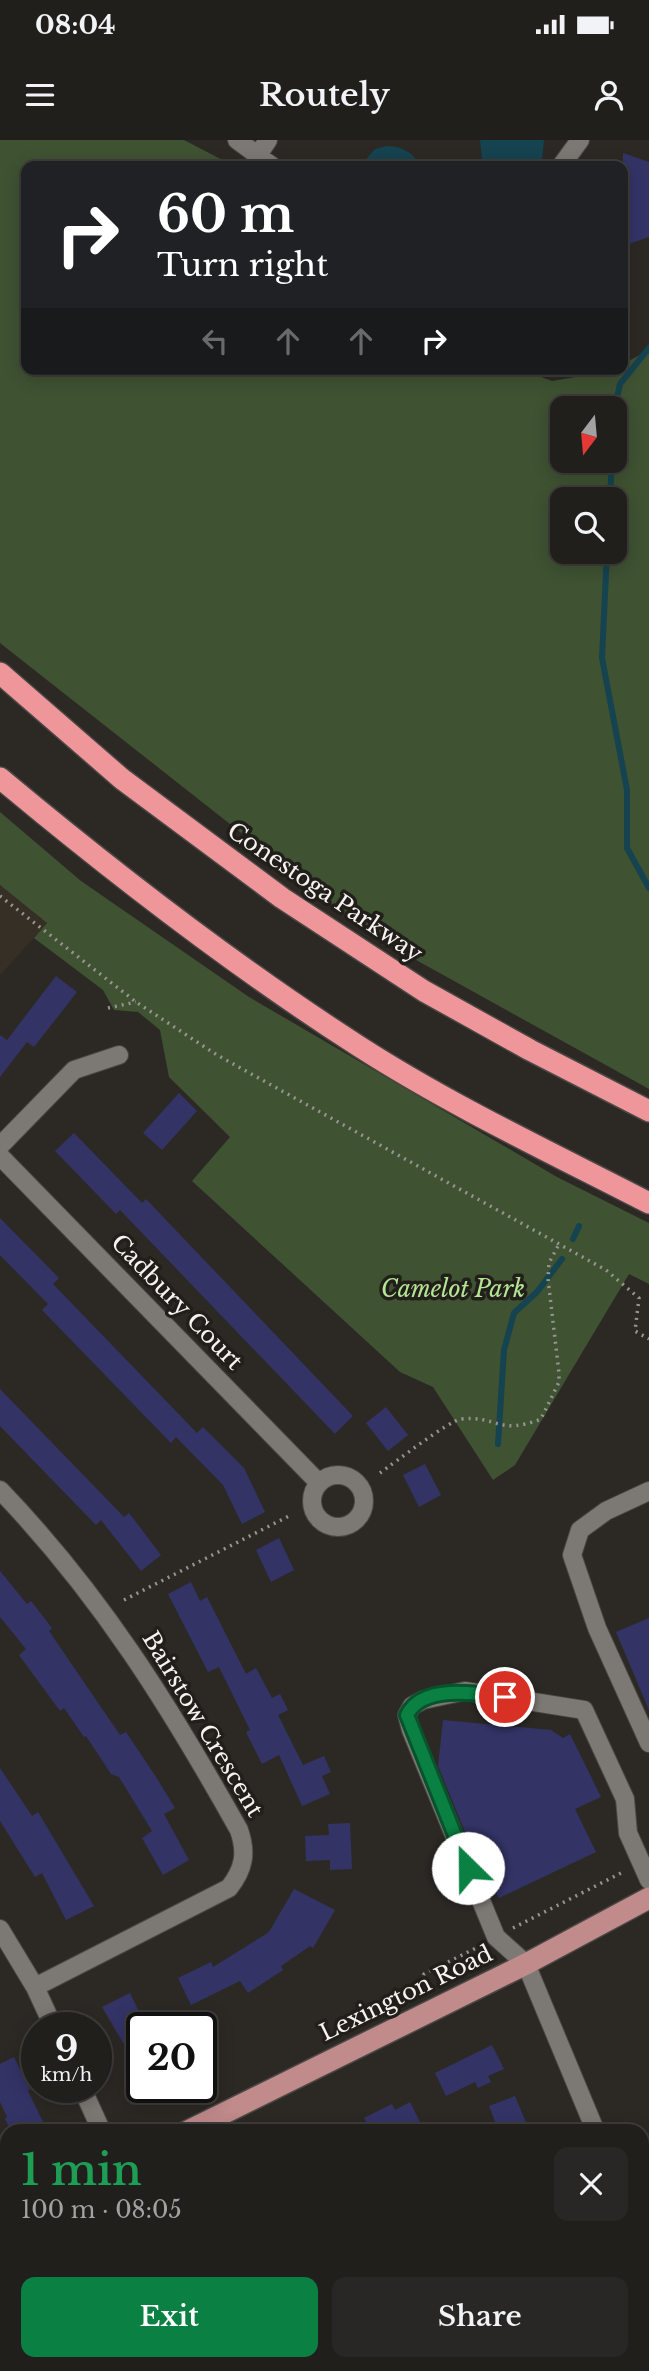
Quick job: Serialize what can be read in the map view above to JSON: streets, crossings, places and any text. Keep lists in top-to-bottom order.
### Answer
{
  "streets": {
    "highway": ["Conestoga Parkway"],
    "main road": ["Lexington Road"],
    "street": ["Cadbury Court", "Bairstow Crescent"]
  },
  "parks": ["Camelot Park"],
  "north": "bottom",
  "page": {
    "status": "08:04",
    "header": "Routely",
    "turn": ["60 m", "Turn right"],
    "speed": "9 km/h",
    "limit": "20",
    "heading": ["1 min", "100 m · 08:05"],
    "buttons": ["Exit", "Share"]
  }
}
